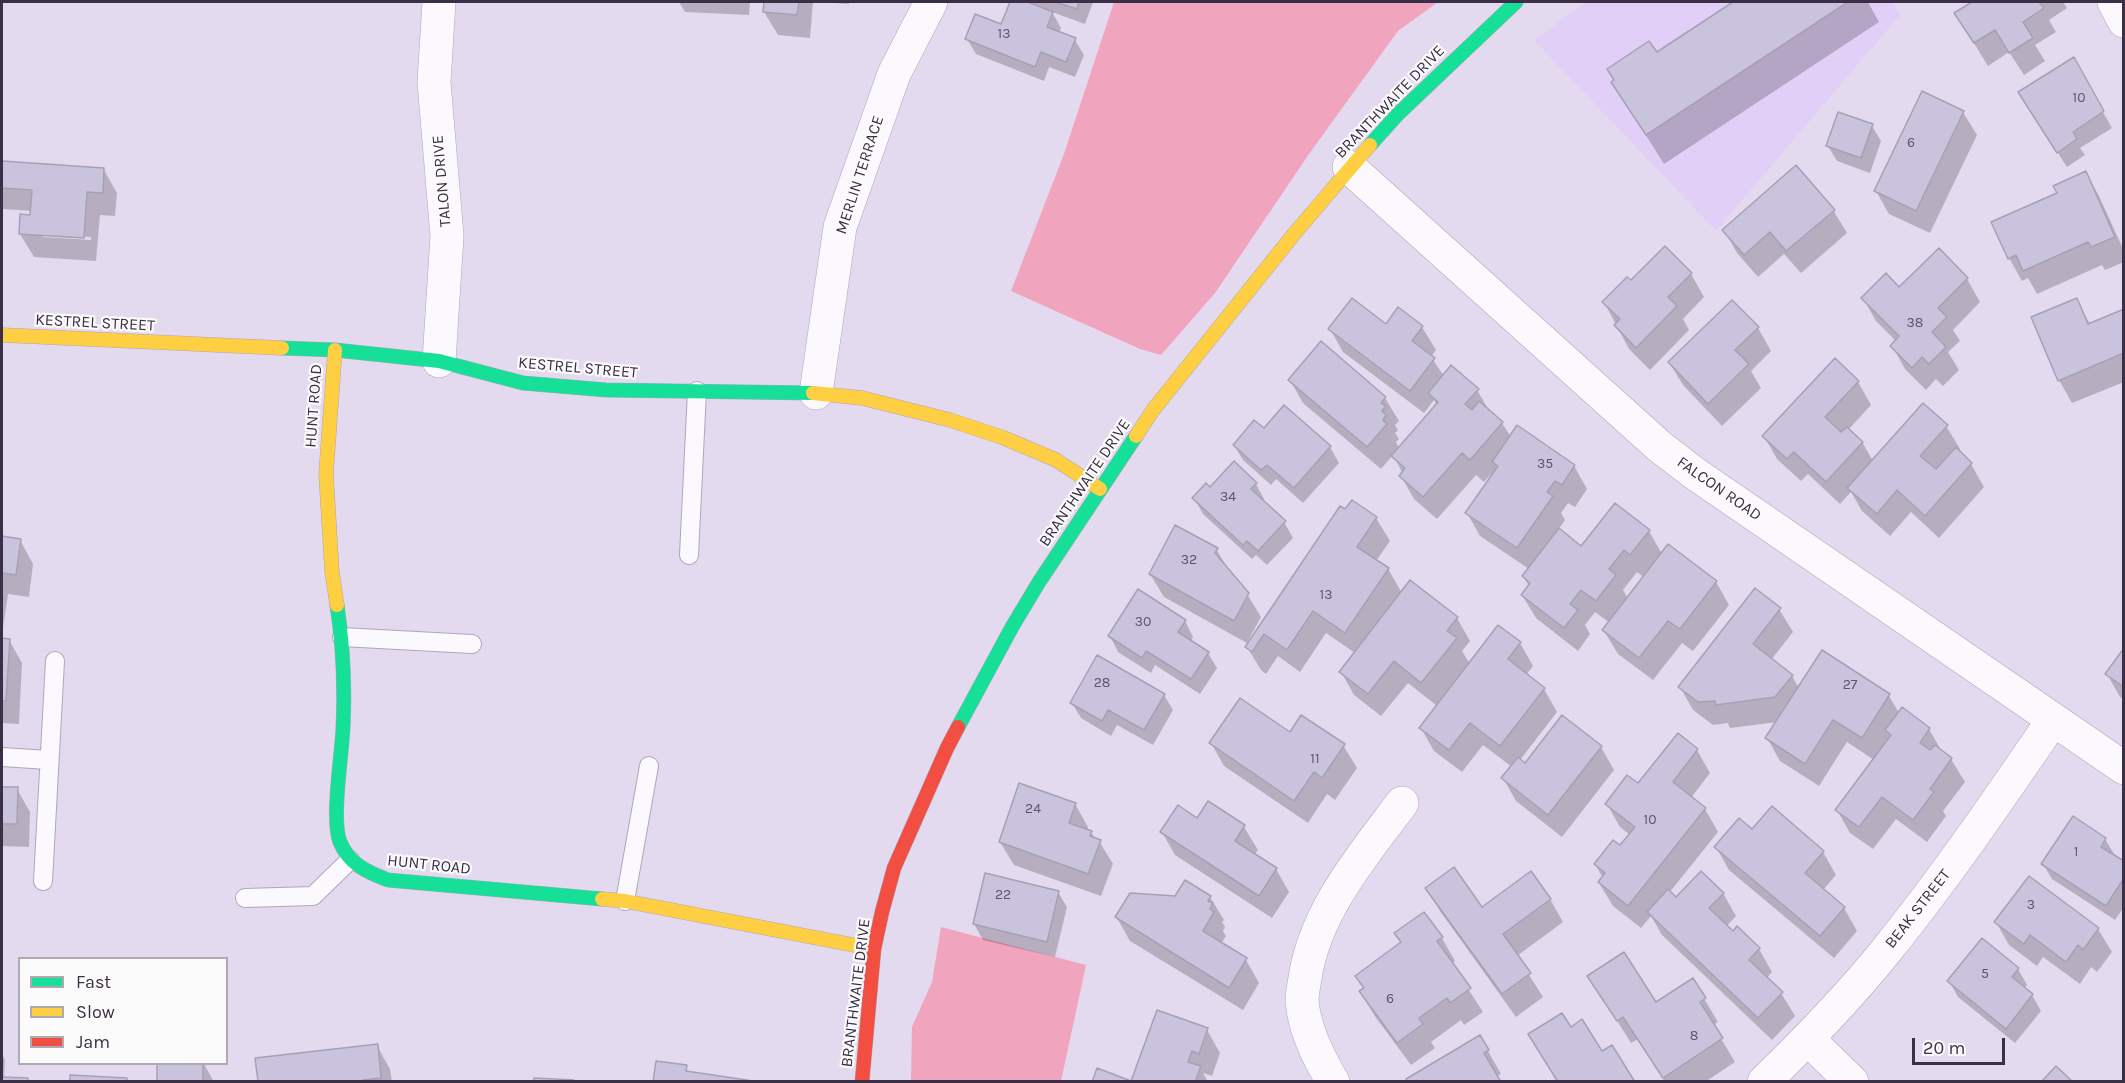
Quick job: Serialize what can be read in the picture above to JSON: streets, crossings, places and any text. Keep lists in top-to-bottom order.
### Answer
{
  "streets": {
    "street": [
      "BRANTHWAITE DRIVE",
      "MERLIN TERRACE",
      "TALON DRIVE",
      "KESTREL STREET",
      "HUNT ROAD",
      "FALCON ROAD",
      "BEAK STREET"
    ]
  },
  "crossings": [
    ["BRANTHWAITE DRIVE", "KESTREL STREET"],
    ["BRANTHWAITE DRIVE", "HUNT ROAD"],
    ["BRANTHWAITE DRIVE", "FALCON ROAD"],
    ["MERLIN TERRACE", "KESTREL STREET"],
    ["TALON DRIVE", "KESTREL STREET"],
    ["KESTREL STREET", "HUNT ROAD"],
    ["FALCON ROAD", "BEAK STREET"]
  ],
  "house_numbers": [
    "13",
    "10",
    "6",
    "38",
    "35",
    "34",
    "32",
    "13",
    "30",
    "28",
    "27",
    "11",
    "24",
    "10",
    "1",
    "22",
    "3",
    "5",
    "6",
    "8"
  ],
  "legend": ["Fast", "Slow", "Jam"],
  "scale_bar": "20 m"
}
